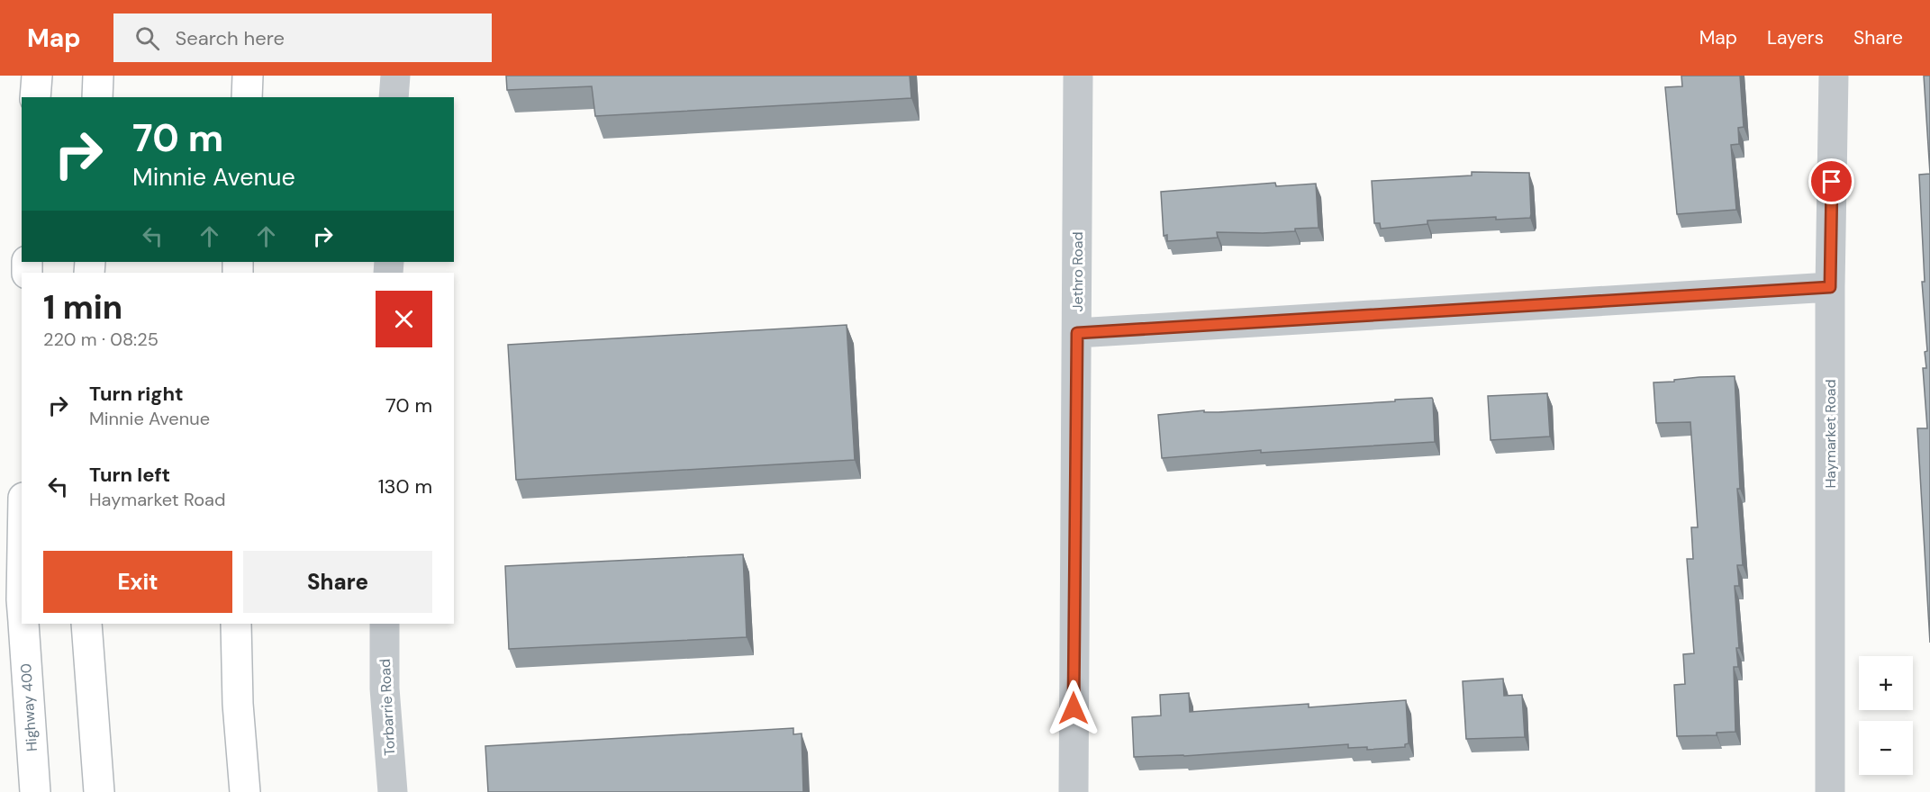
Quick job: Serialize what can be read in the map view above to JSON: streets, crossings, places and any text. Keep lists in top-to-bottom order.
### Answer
{
  "streets": {
    "highway": ["Highway 400"],
    "street": ["Jethro Road", "Haymarket Road", "Torbarrie Road"]
  },
  "page": {
    "header": "Map",
    "search": "Search here",
    "nav": ["Map", "Layers", "Share"],
    "turn": ["70 m", "Minnie Avenue"],
    "heading": ["1 min", "220 m · 08:25"],
    "list": [
      {
        "name": "Turn right",
        "note": "Minnie Avenue",
        "value": "70 m"
      },
      {
        "name": "Turn left",
        "note": "Haymarket Road",
        "value": "130 m"
      }
    ],
    "buttons": ["Exit", "Share"],
    "map_buttons": ["+", "−"]
  }
}
